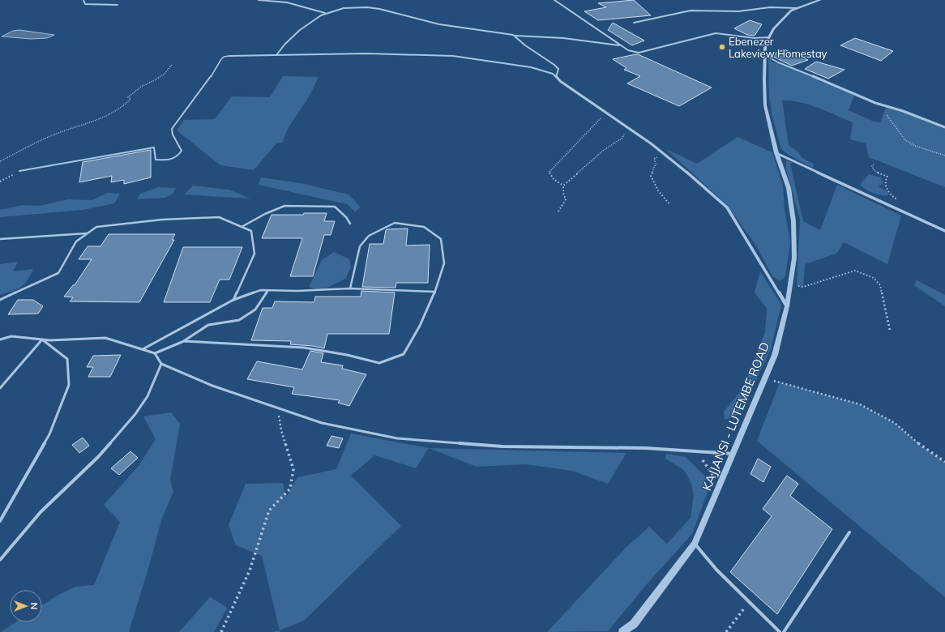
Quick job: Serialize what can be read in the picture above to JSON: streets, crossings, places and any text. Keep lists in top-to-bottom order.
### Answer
{
  "streets": {
    "street": ["KAJJANSI - LUTEMBE ROAD"]
  },
  "places": ["Ebenezer Lakeview Homestay"],
  "north": "right"
}
